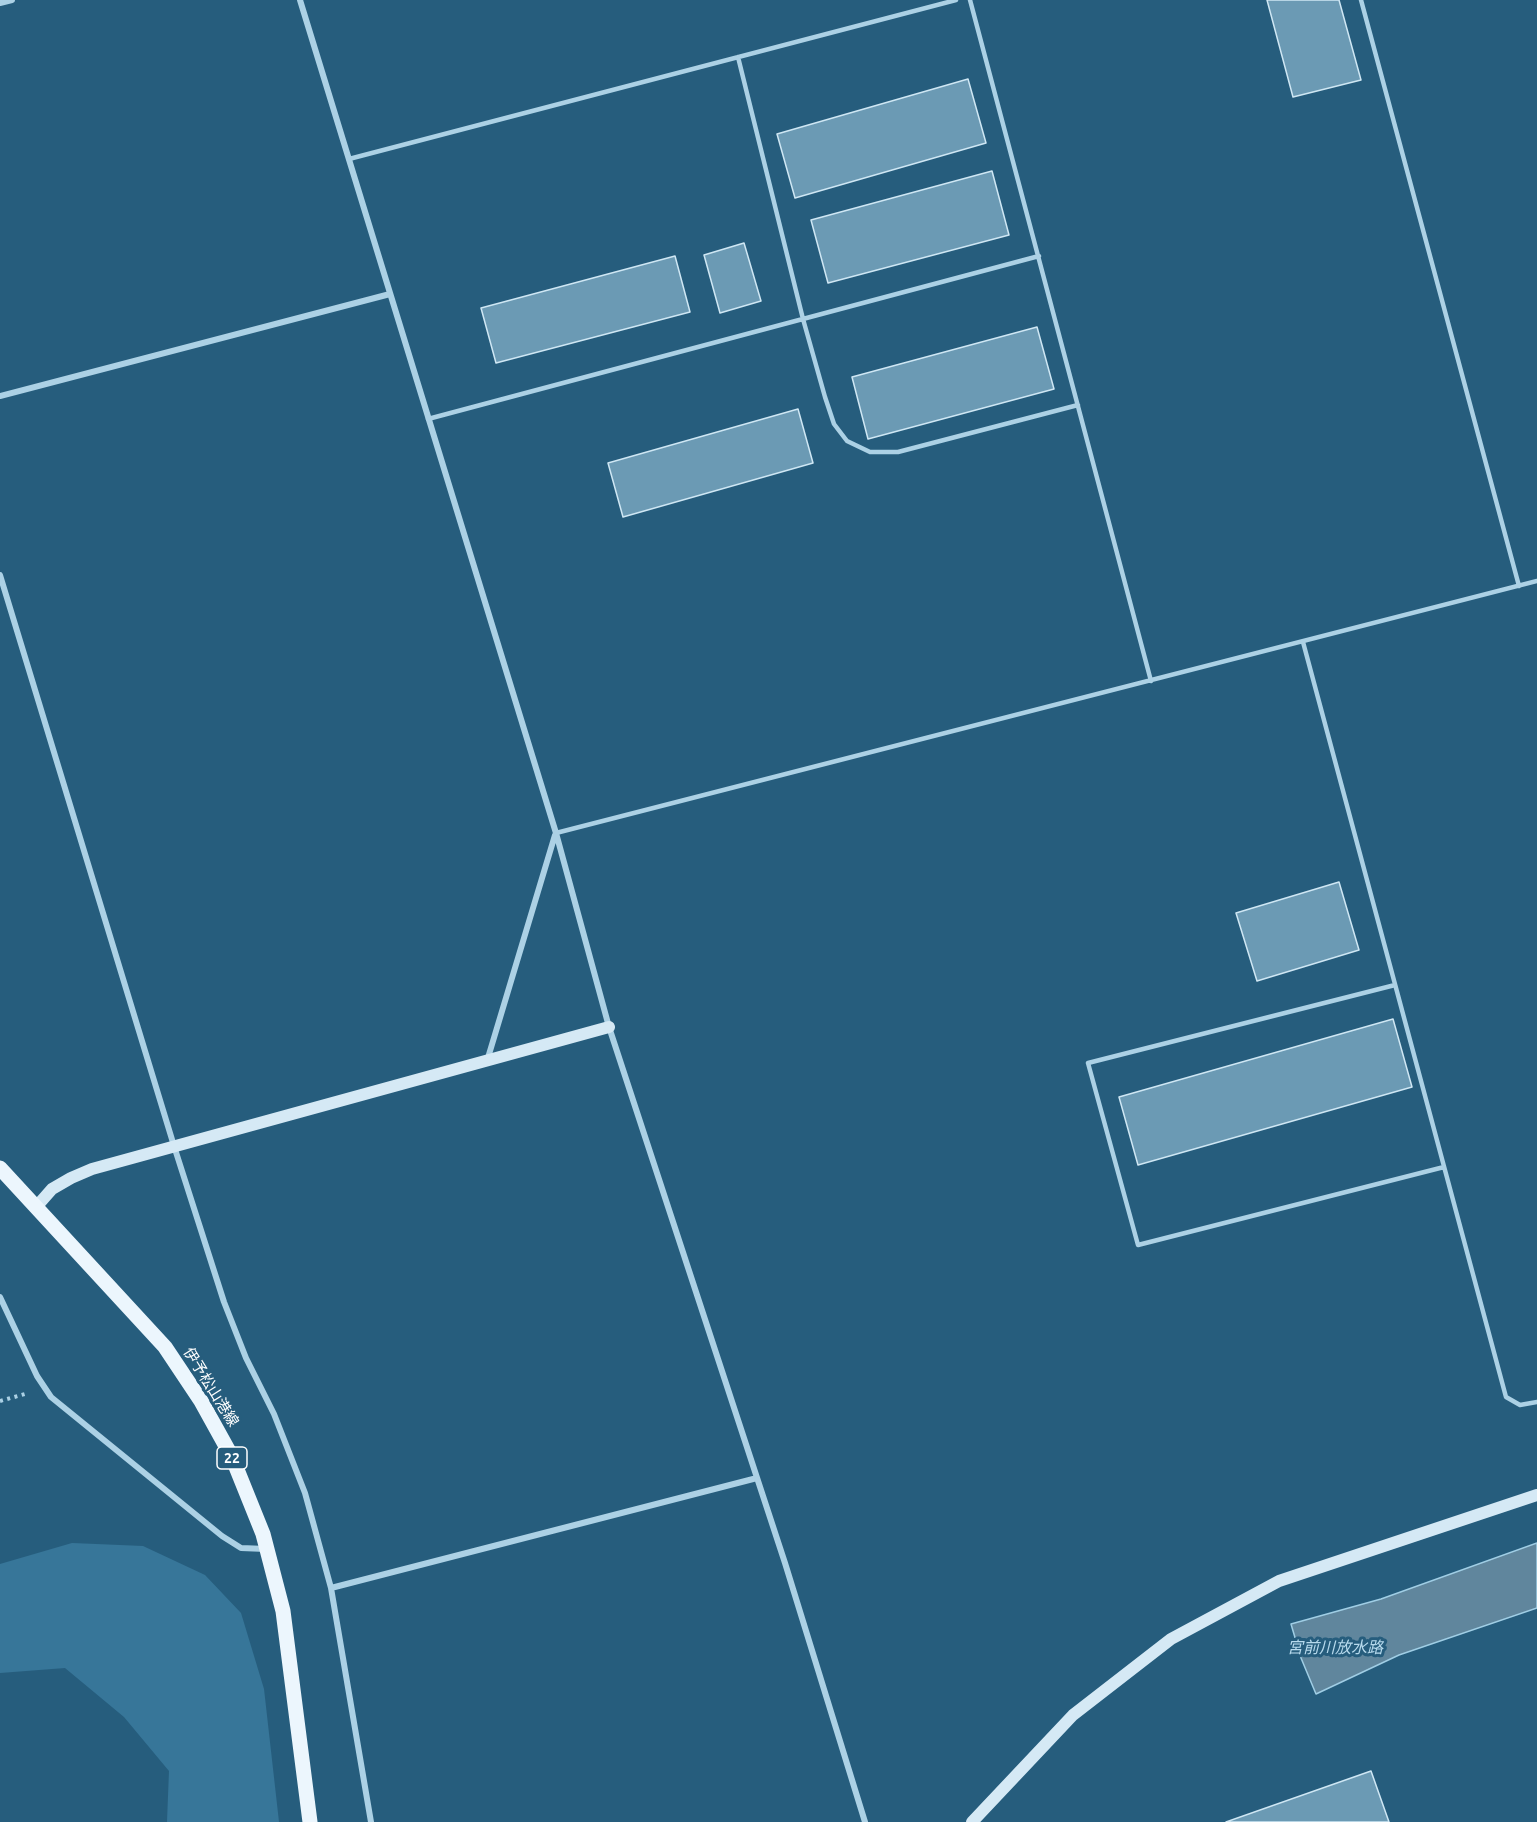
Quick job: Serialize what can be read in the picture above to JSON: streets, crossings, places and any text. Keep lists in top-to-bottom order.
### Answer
{
  "streets": {
    "main road": ["伊予松山港線", "22"]
  },
  "water": ["宮前川放水路"]
}
